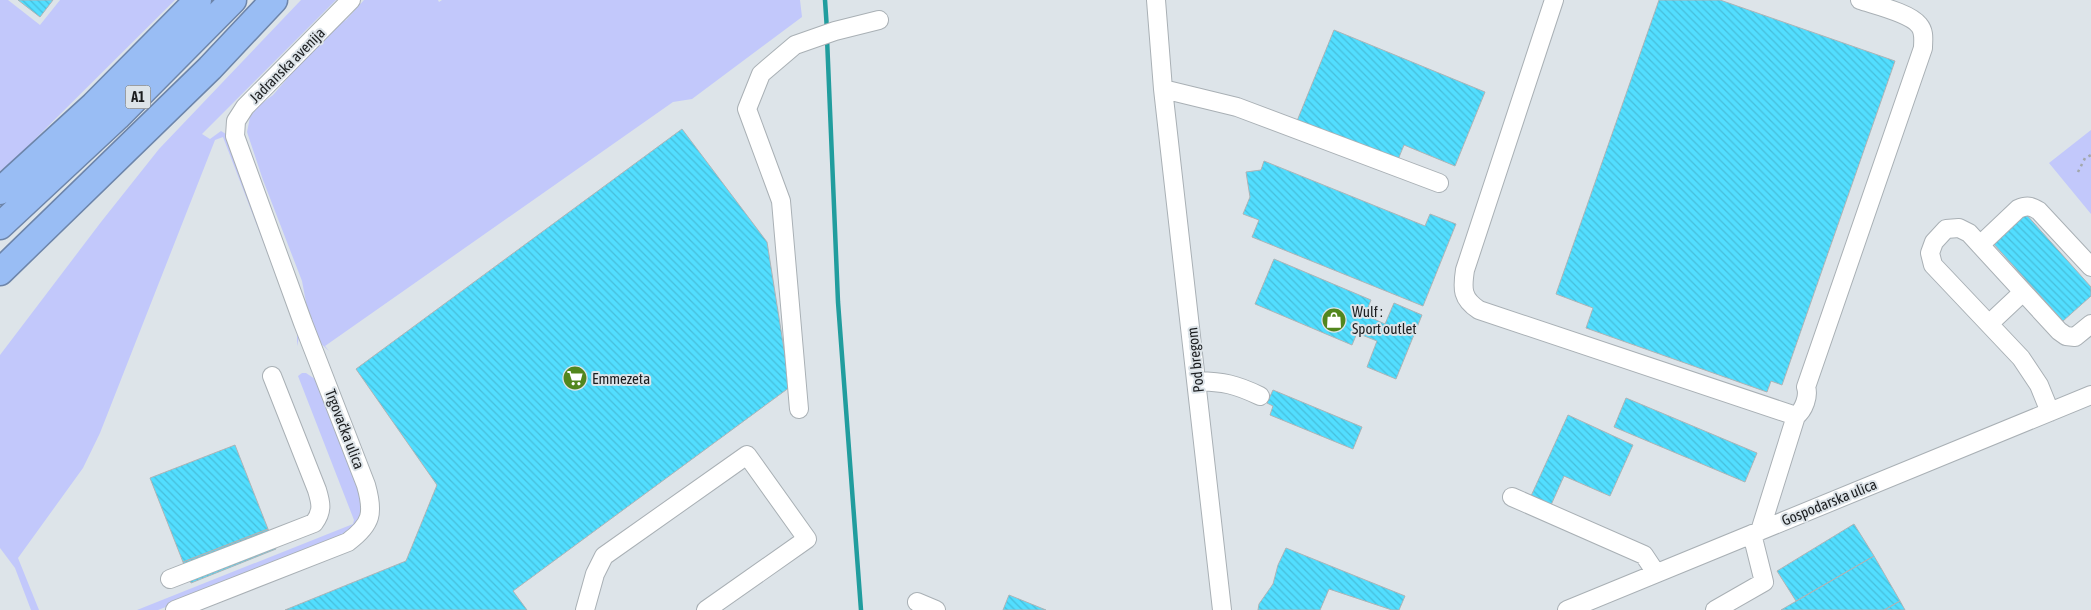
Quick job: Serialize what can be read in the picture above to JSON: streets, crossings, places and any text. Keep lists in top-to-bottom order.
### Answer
{
  "streets": {
    "highway": ["A1"],
    "street": [
      "Jadranska avenija",
      "Pod bregom",
      "Trgovačka ulica",
      "Gospodarska ulica"
    ]
  },
  "crossings": [
    ["Jadranska avenija", "Trgovačka ulica"]
  ],
  "places": {
    "shop": ["Wulf : Sport outlet"],
    "supermarket": ["Emmezeta"]
  }
}
